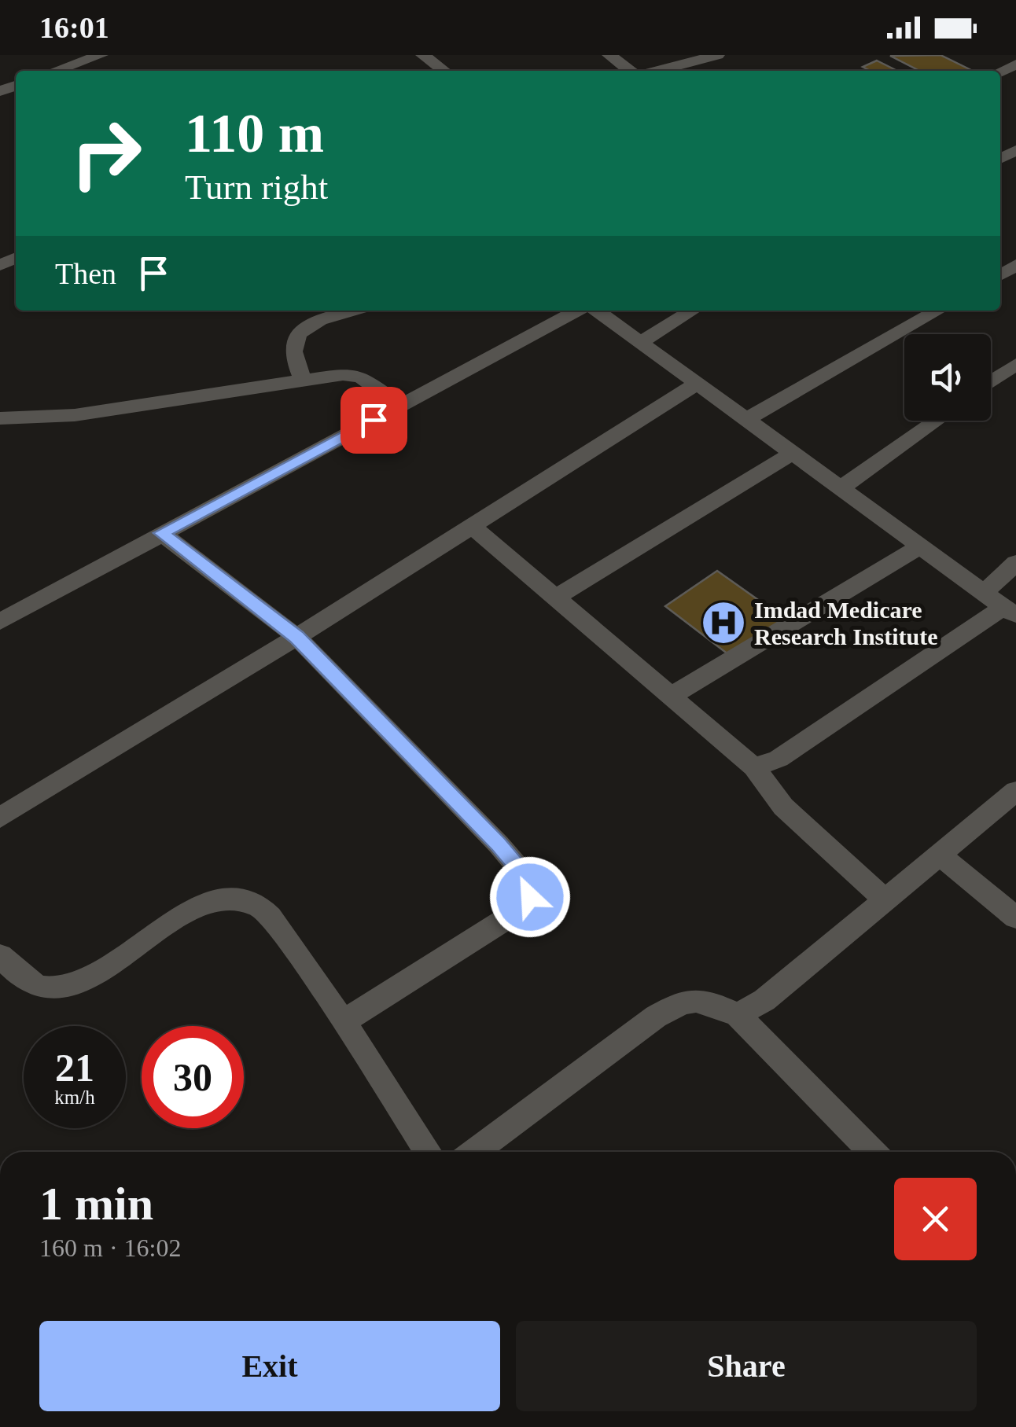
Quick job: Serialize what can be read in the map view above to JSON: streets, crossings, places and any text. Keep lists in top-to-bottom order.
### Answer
{
  "places": {
    "hospital": ["Imdad Medicare Research Institute"]
  },
  "page": {
    "status": "16:01",
    "turn": ["110 m", "Turn right"],
    "then": "Then",
    "speed": "21 km/h",
    "limit": "30",
    "heading": ["1 min", "160 m · 16:02"],
    "buttons": ["Exit", "Share"]
  }
}
